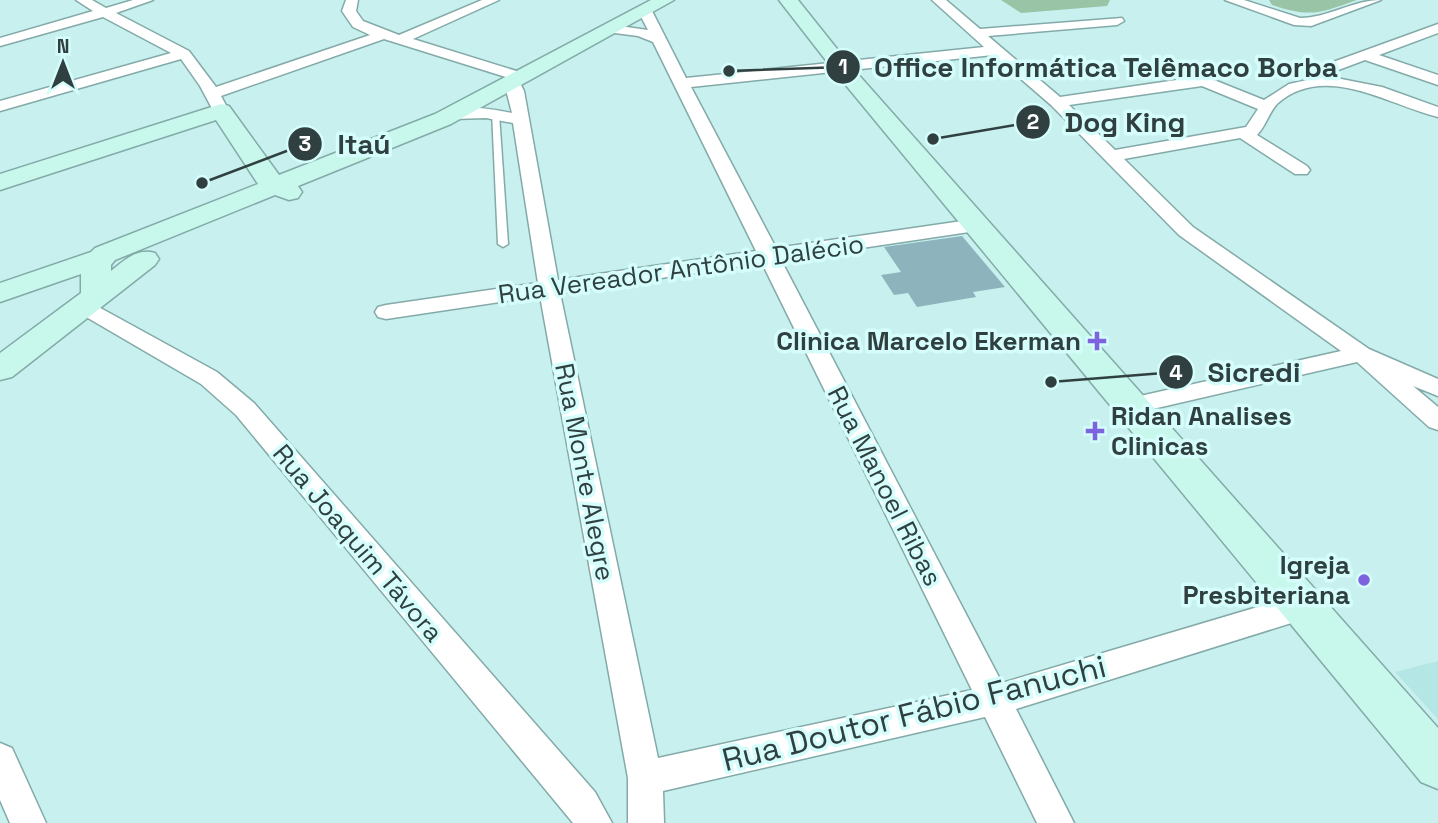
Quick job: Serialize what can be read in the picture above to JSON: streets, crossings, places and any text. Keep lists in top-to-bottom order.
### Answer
{
  "streets": {
    "street": [
      "Rua Vereador Antônio Dalécio",
      "Rua Monte Alegre",
      "Rua Manoel Ribas",
      "Rua Joaquim Távora",
      "Rua Doutor Fábio Fanuchi"
    ]
  },
  "crossings": [
    ["Rua Vereador Antônio Dalécio", "Rua Monte Alegre"],
    ["Rua Vereador Antônio Dalécio", "Rua Manoel Ribas"],
    ["Rua Monte Alegre", "Rua Doutor Fábio Fanuchi"],
    ["Rua Manoel Ribas", "Rua Doutor Fábio Fanuchi"]
  ],
  "places": {
    "other": [
      "Office Informática Telêmaco Borba",
      "Dog King",
      "Itaú",
      "Sicredi",
      "Igreja Presbiteriana"
    ],
    "health": ["Clinica Marcelo Ekerman", "Ridan Analises Clinicas"]
  },
  "north": "top"
}
